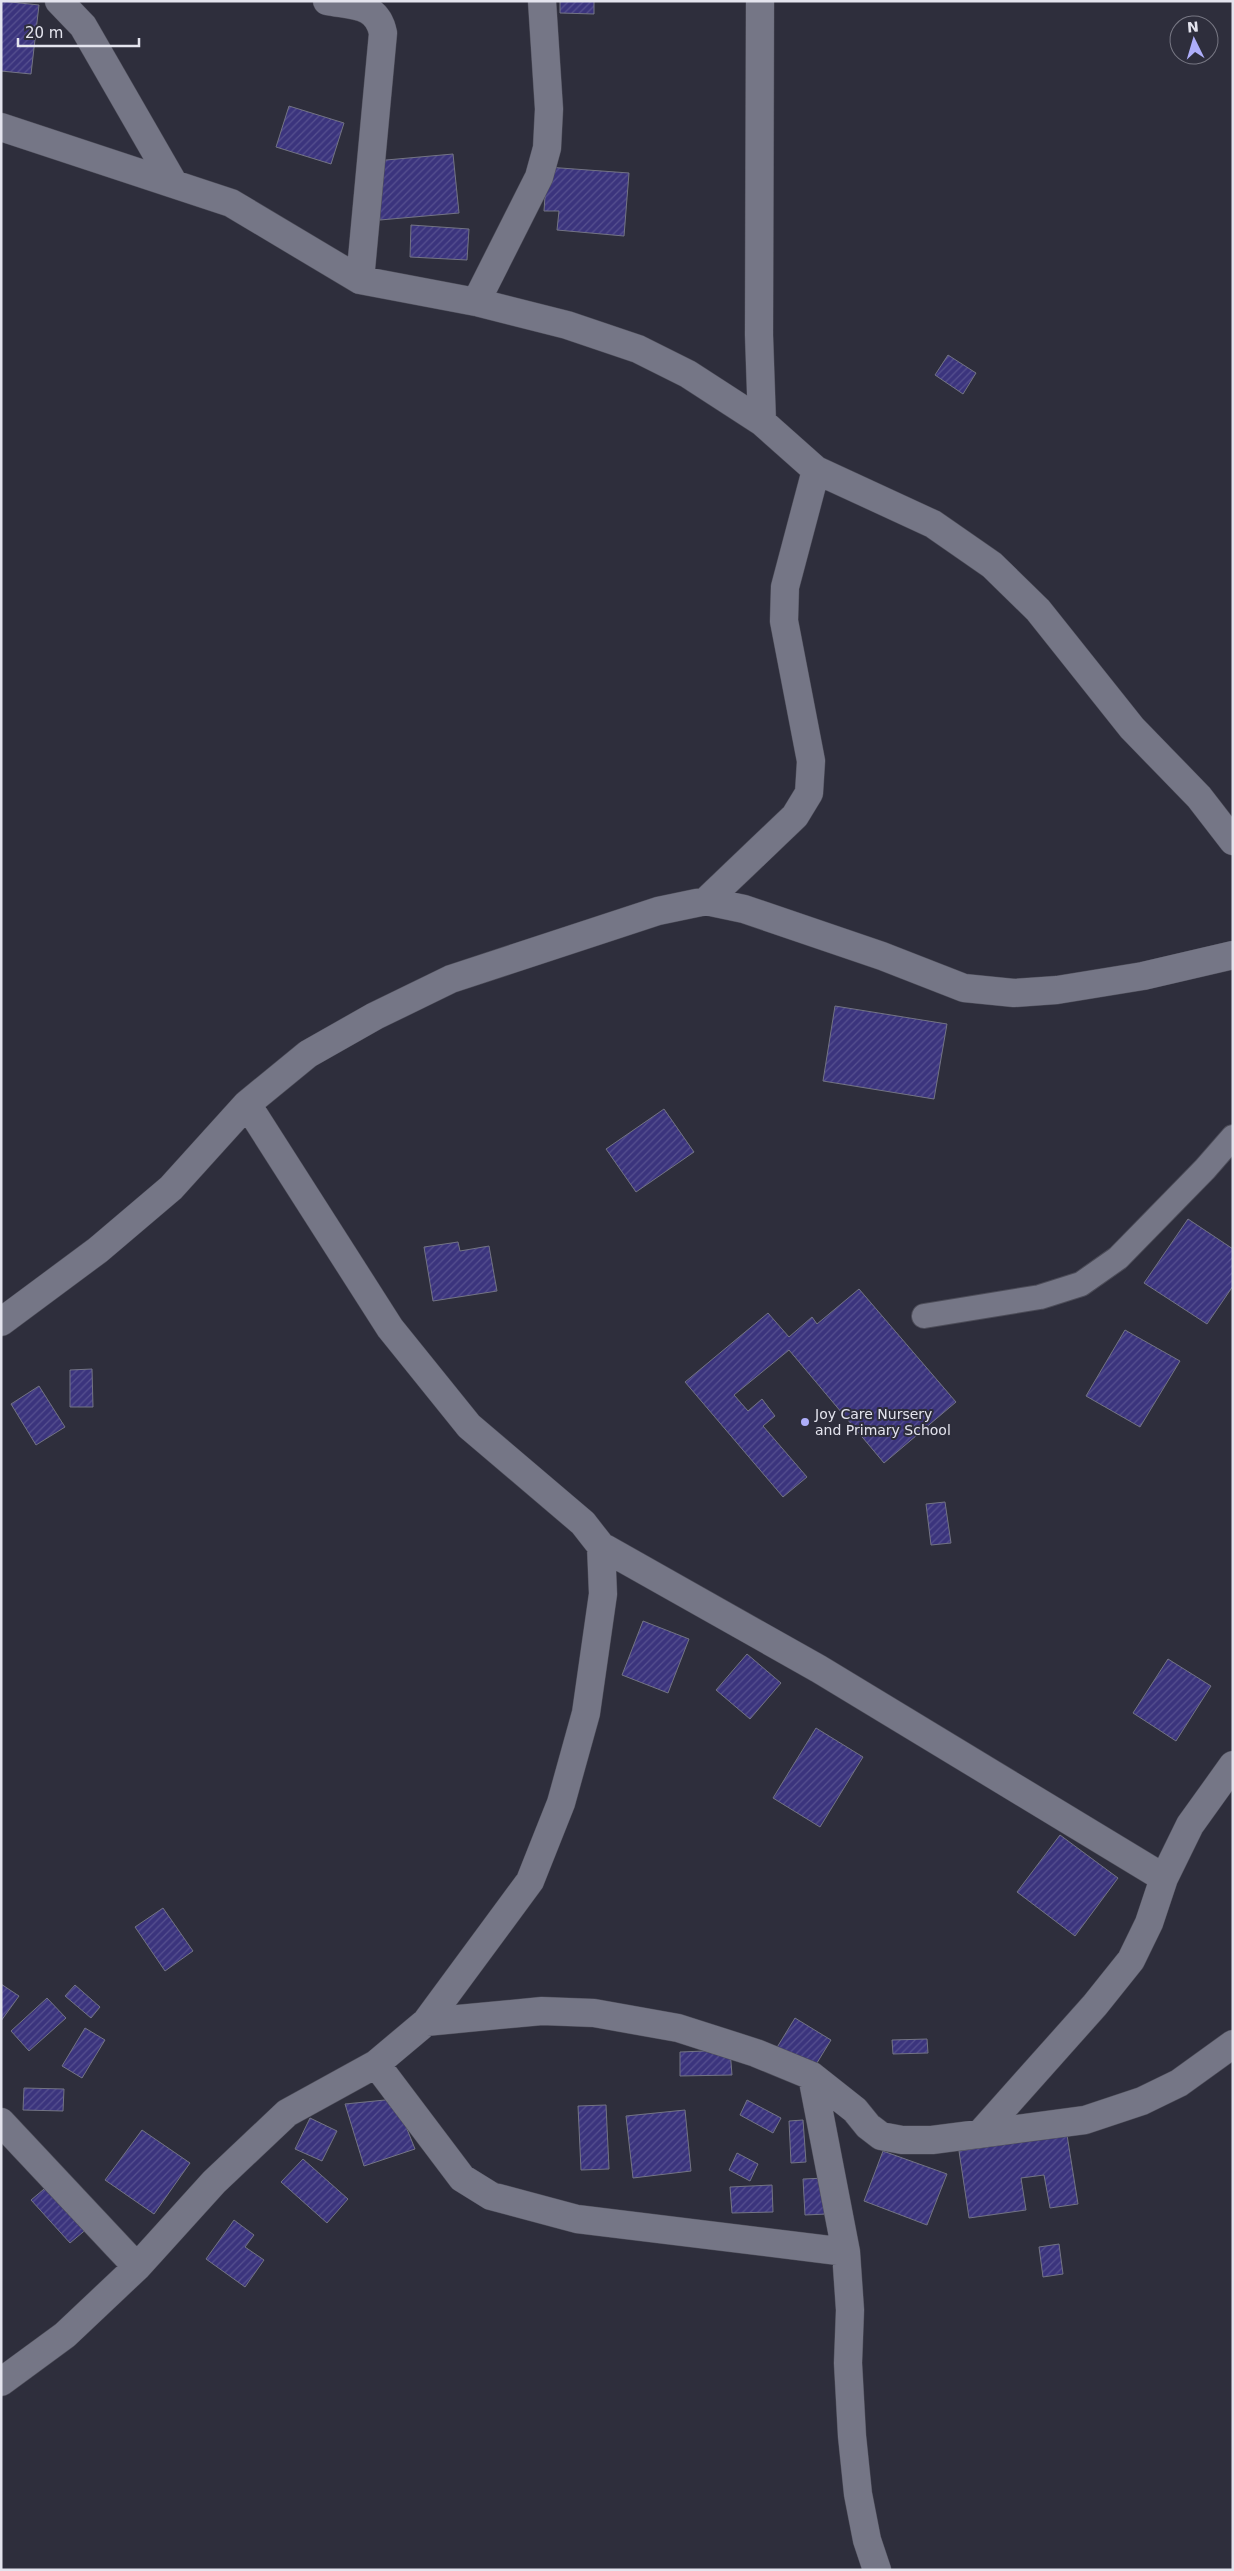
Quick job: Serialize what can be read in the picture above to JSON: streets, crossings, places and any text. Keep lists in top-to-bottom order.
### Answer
{
  "places": ["Joy Care Nursery and Primary School"],
  "scale_bar": "20 m",
  "north": "top"
}
